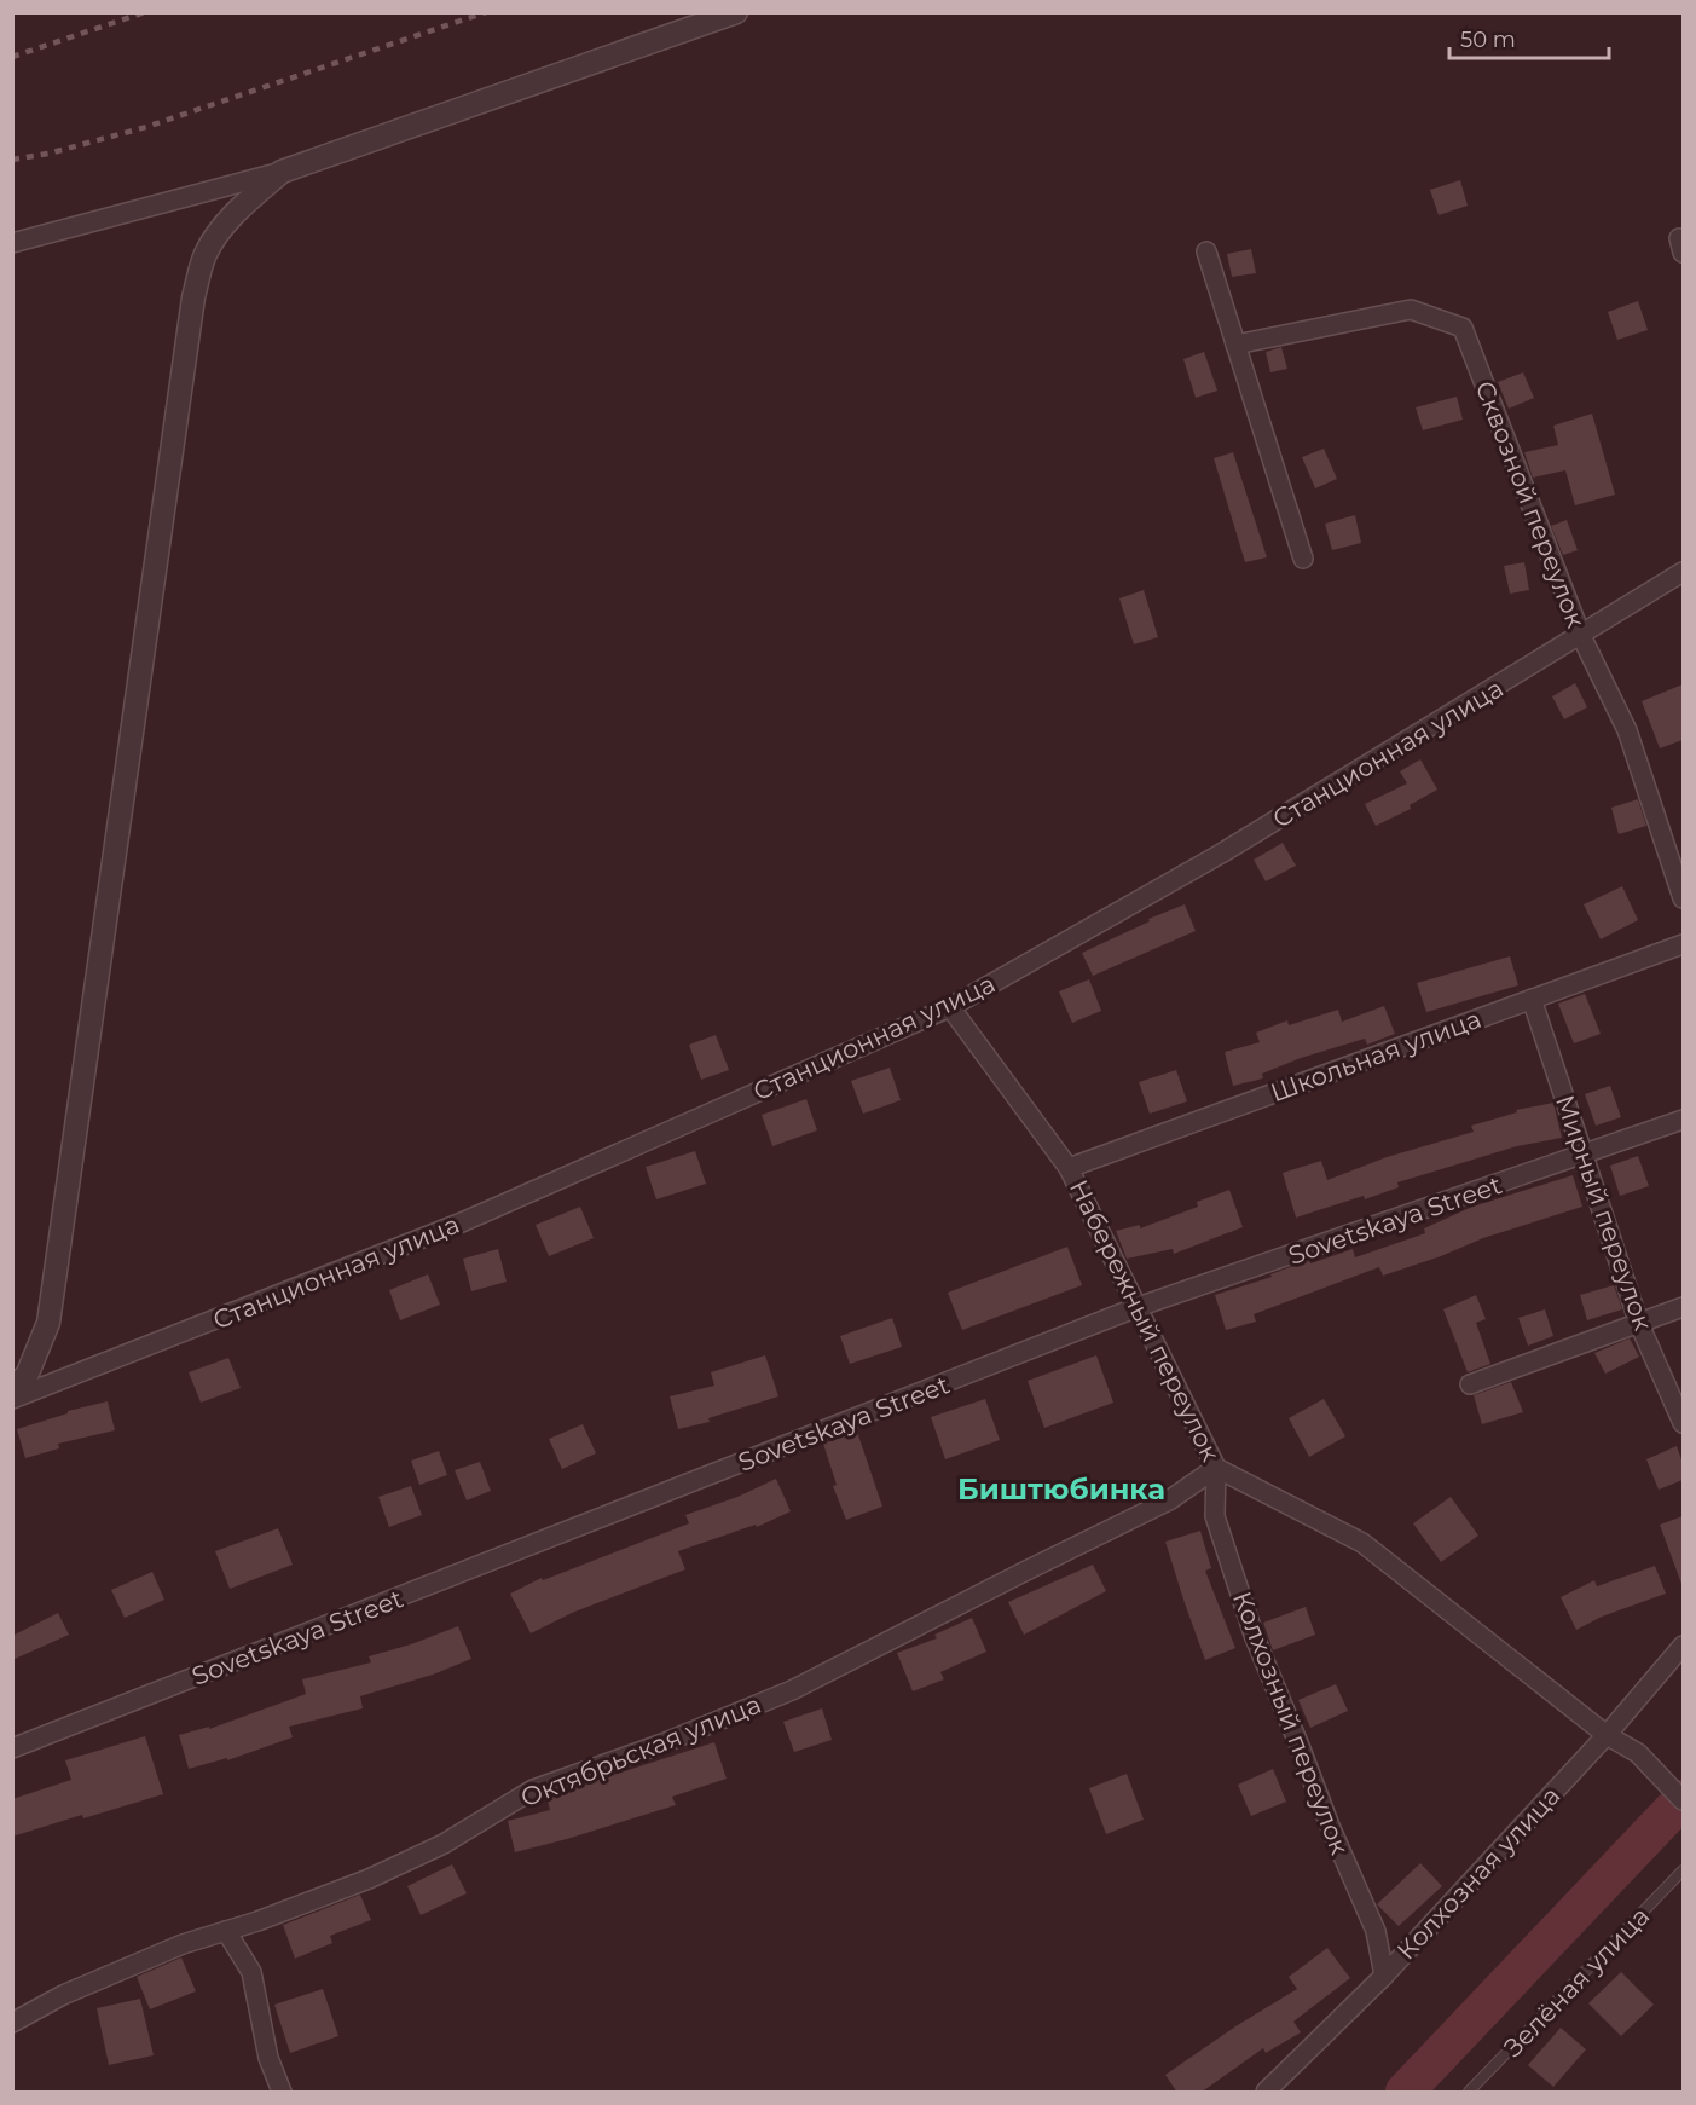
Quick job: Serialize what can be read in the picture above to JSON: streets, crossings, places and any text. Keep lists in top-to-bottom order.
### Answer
{
  "streets": {
    "street": [
      "Сквозной переулок",
      "Станционная улица",
      "Школьная улица",
      "Мирный переулок",
      "Sovetskaya Street",
      "Набережный переулок",
      "Колхозный переулок",
      "Октябрьская улица",
      "Колхозная улица"
    ],
    "lane": ["Зелёная улица"]
  },
  "crossings": [
    ["Сквозной переулок", "Станционная улица"],
    ["Станционная улица", "Набережный переулок"],
    ["Школьная улица", "Мирный переулок"],
    ["Школьная улица", "Набережный переулок"],
    ["Мирный переулок", "Sovetskaya Street"],
    ["Sovetskaya Street", "Набережный переулок"],
    ["Набережный переулок", "Колхозный переулок"],
    ["Набережный переулок", "Октябрьская улица"],
    ["Набережный переулок", "Колхозная улица"],
    ["Колхозный переулок", "Октябрьская улица"],
    ["Колхозный переулок", "Колхозная улица"]
  ],
  "districts": ["Биштюбинка"],
  "scale_bar": "50 m"
}
